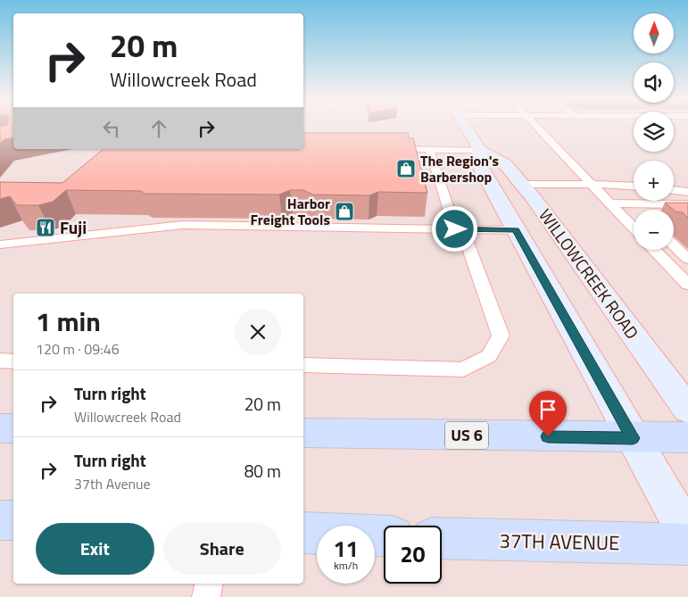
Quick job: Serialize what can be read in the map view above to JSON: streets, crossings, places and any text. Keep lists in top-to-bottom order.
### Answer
{
  "streets": {
    "main road": ["WILLOWCREEK ROAD", "US 6", "37TH AVENUE"]
  },
  "crossings": [
    ["WILLOWCREEK ROAD", "US 6"]
  ],
  "places": {
    "shop": ["The Region's Barbershop", "Harbor Freight Tools"],
    "restaurant": ["Fuji"]
  },
  "north": "top",
  "page": {
    "map_buttons": ["+", "−"],
    "turn": ["20 m", "Willowcreek Road"],
    "heading": ["1 min", "120 m · 09:46"],
    "list": [
      {
        "name": "Turn right",
        "note": "Willowcreek Road",
        "value": "20 m"
      },
      {
        "name": "Turn right",
        "note": "37th Avenue",
        "value": "80 m"
      }
    ],
    "buttons": ["Exit", "Share"],
    "speed": "11 km/h",
    "limit": "20"
  }
}
